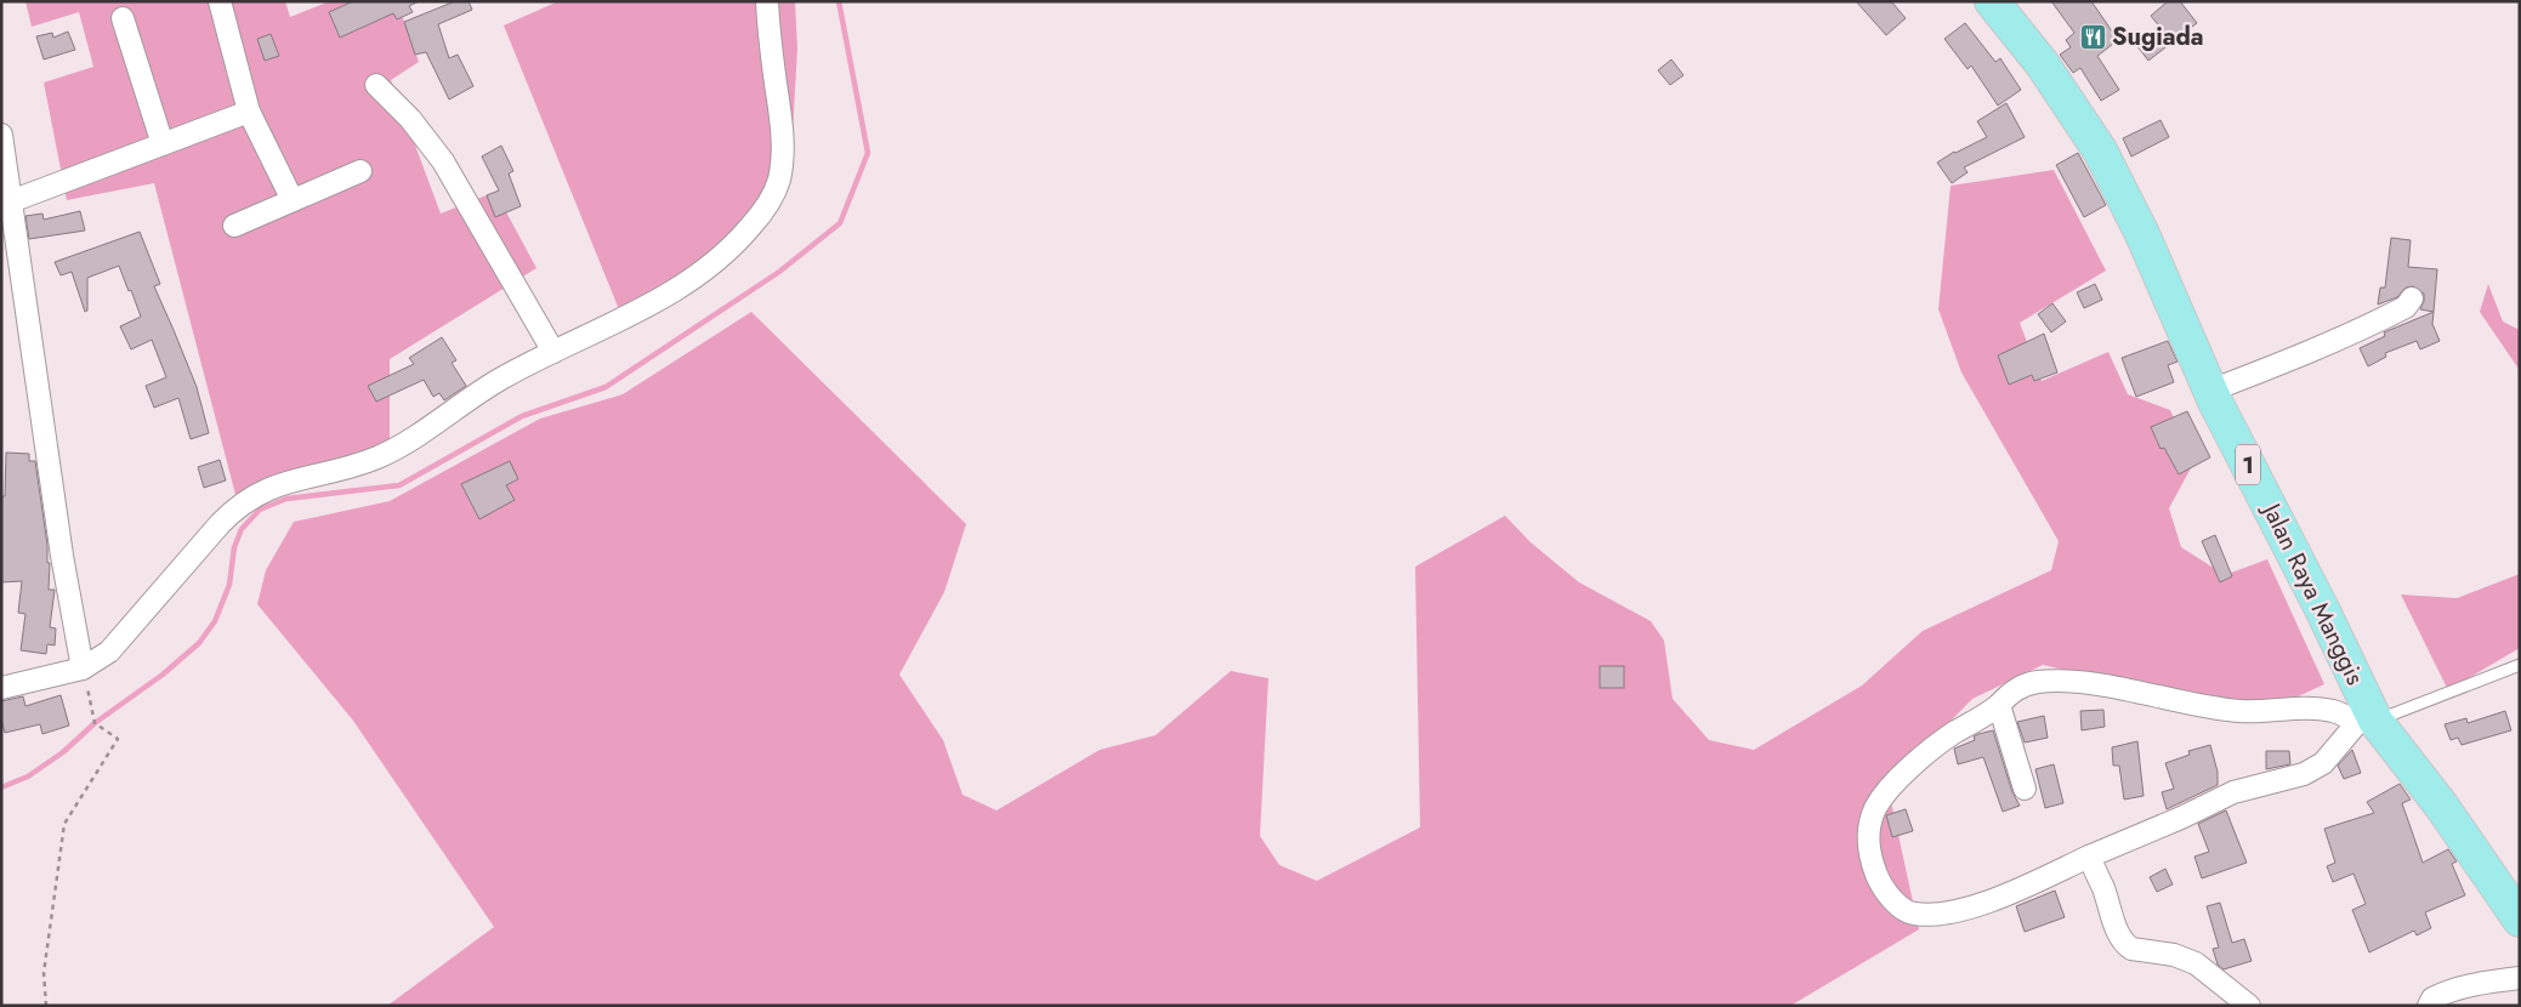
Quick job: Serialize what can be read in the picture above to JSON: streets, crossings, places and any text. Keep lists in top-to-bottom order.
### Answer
{
  "streets": {
    "highway": ["1", "Jalan Raya Manggis"]
  },
  "places": {
    "restaurant": ["Sugiada"]
  }
}
